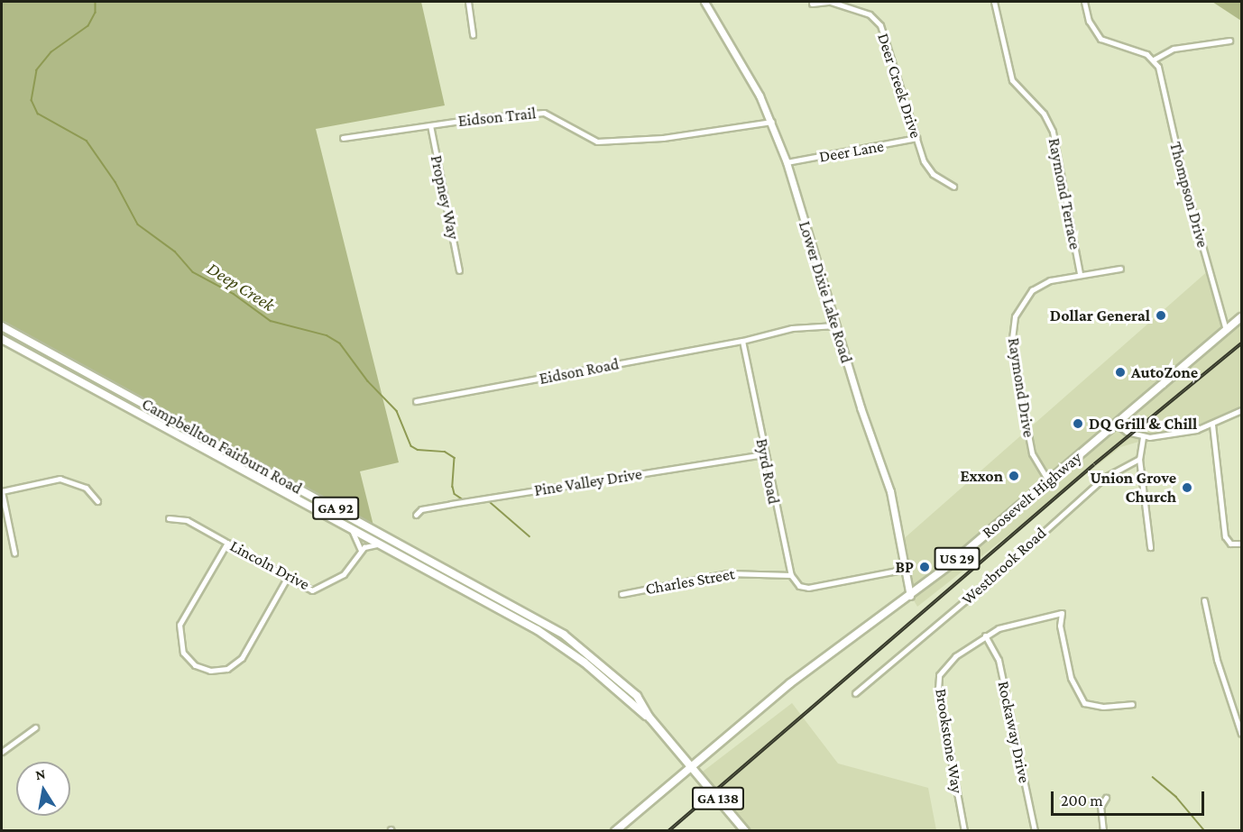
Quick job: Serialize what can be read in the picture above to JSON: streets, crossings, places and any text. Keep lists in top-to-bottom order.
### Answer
{
  "streets": {
    "main road": [
      "Campbellton Fairburn Road",
      "Roosevelt Highway",
      "GA 92",
      "US 29",
      "GA 138"
    ],
    "street": [
      "Deer Creek Drive",
      "Eidson Trail",
      "Deer Lane",
      "Raymond Terrace",
      "Thompson Drive",
      "Propney Way",
      "Lower Dixie Lake Road",
      "Eidson Road",
      "Raymond Drive",
      "Byrd Road",
      "Pine Valley Drive",
      "Lincoln Drive",
      "Westbrook Road",
      "Charles Street",
      "Rockaway Drive",
      "Brookstone Way"
    ]
  },
  "crossings": [
    ["Deer Creek Drive", "Deer Lane"],
    ["Eidson Trail", "Propney Way"],
    ["Eidson Trail", "Lower Dixie Lake Road"],
    ["Deer Lane", "Lower Dixie Lake Road"],
    ["Raymond Terrace", "Raymond Drive"],
    ["Thompson Drive", "Roosevelt Highway"],
    ["Lower Dixie Lake Road", "Roosevelt Highway"],
    ["Eidson Road", "Byrd Road"],
    ["Raymond Drive", "Roosevelt Highway"],
    ["Campbellton Fairburn Road", "Roosevelt Highway"],
    ["Campbellton Fairburn Road", "US 29"],
    ["Campbellton Fairburn Road", "GA 138"],
    ["Byrd Road", "Pine Valley Drive"],
    ["Byrd Road", "Charles Street"],
    ["Roosevelt Highway", "US 29"],
    ["Roosevelt Highway", "GA 138"],
    ["US 29", "GA 138"],
    ["Rockaway Drive", "Brookstone Way"]
  ],
  "water": ["Deep Creek"],
  "places": [
    "Dollar General",
    "AutoZone",
    "DQ Grill & Chill",
    "Exxon",
    "Union Grove Church",
    "BP"
  ],
  "scale_bar": "200 m",
  "north": "top"
}
